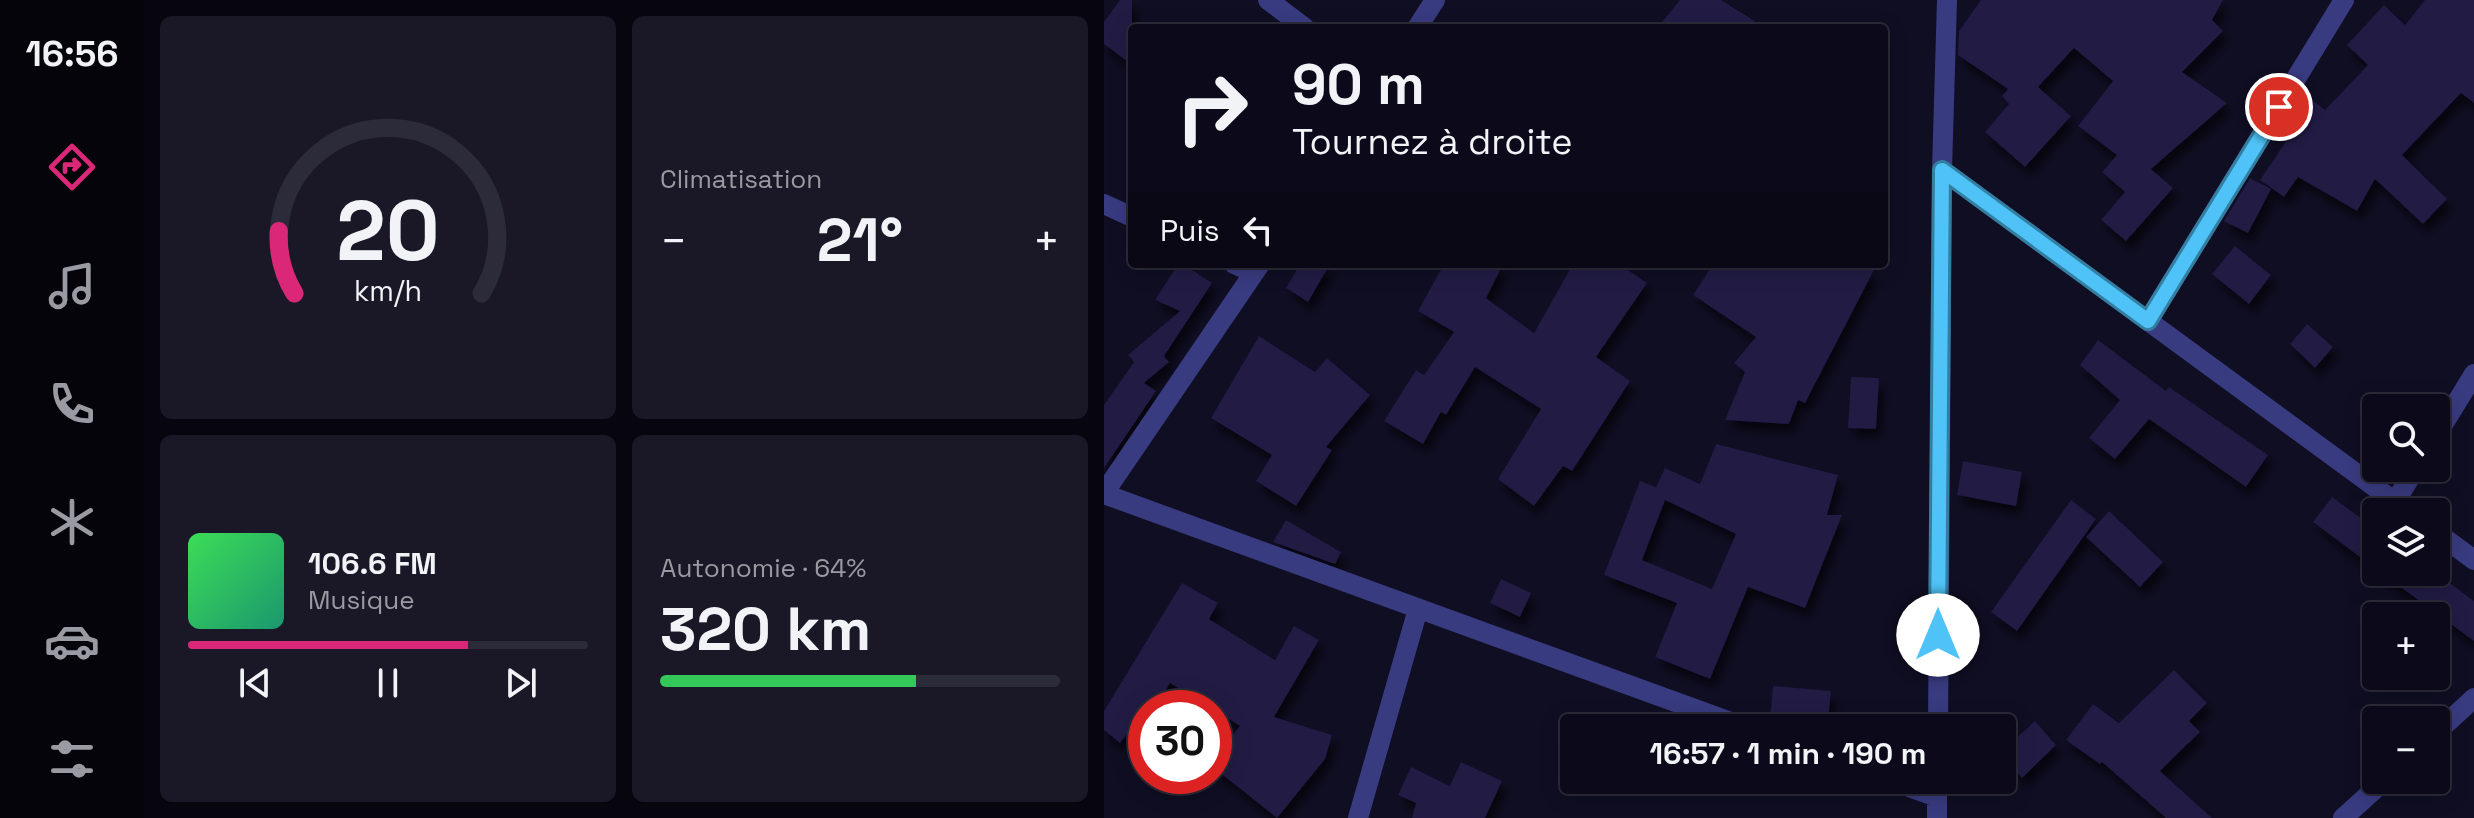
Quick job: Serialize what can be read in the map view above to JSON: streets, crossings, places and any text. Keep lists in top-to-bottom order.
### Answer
{
  "page": {
    "tabs": "16:56",
    "tile": [
      "Climatisation",
      ["Autonomie · 64%", "320 km"]
    ],
    "turn": ["90 m", "Tournez à droite"],
    "then": "Puis",
    "heat": ["−", "21°", "+"],
    "map_buttons": ["+", "−"],
    "song": ["106.6 FM", "Musique"],
    "limit": "30",
    "trip": "16:57 · 1 min · 190 m",
    "gauge": ["20", "km/h"]
  }
}
